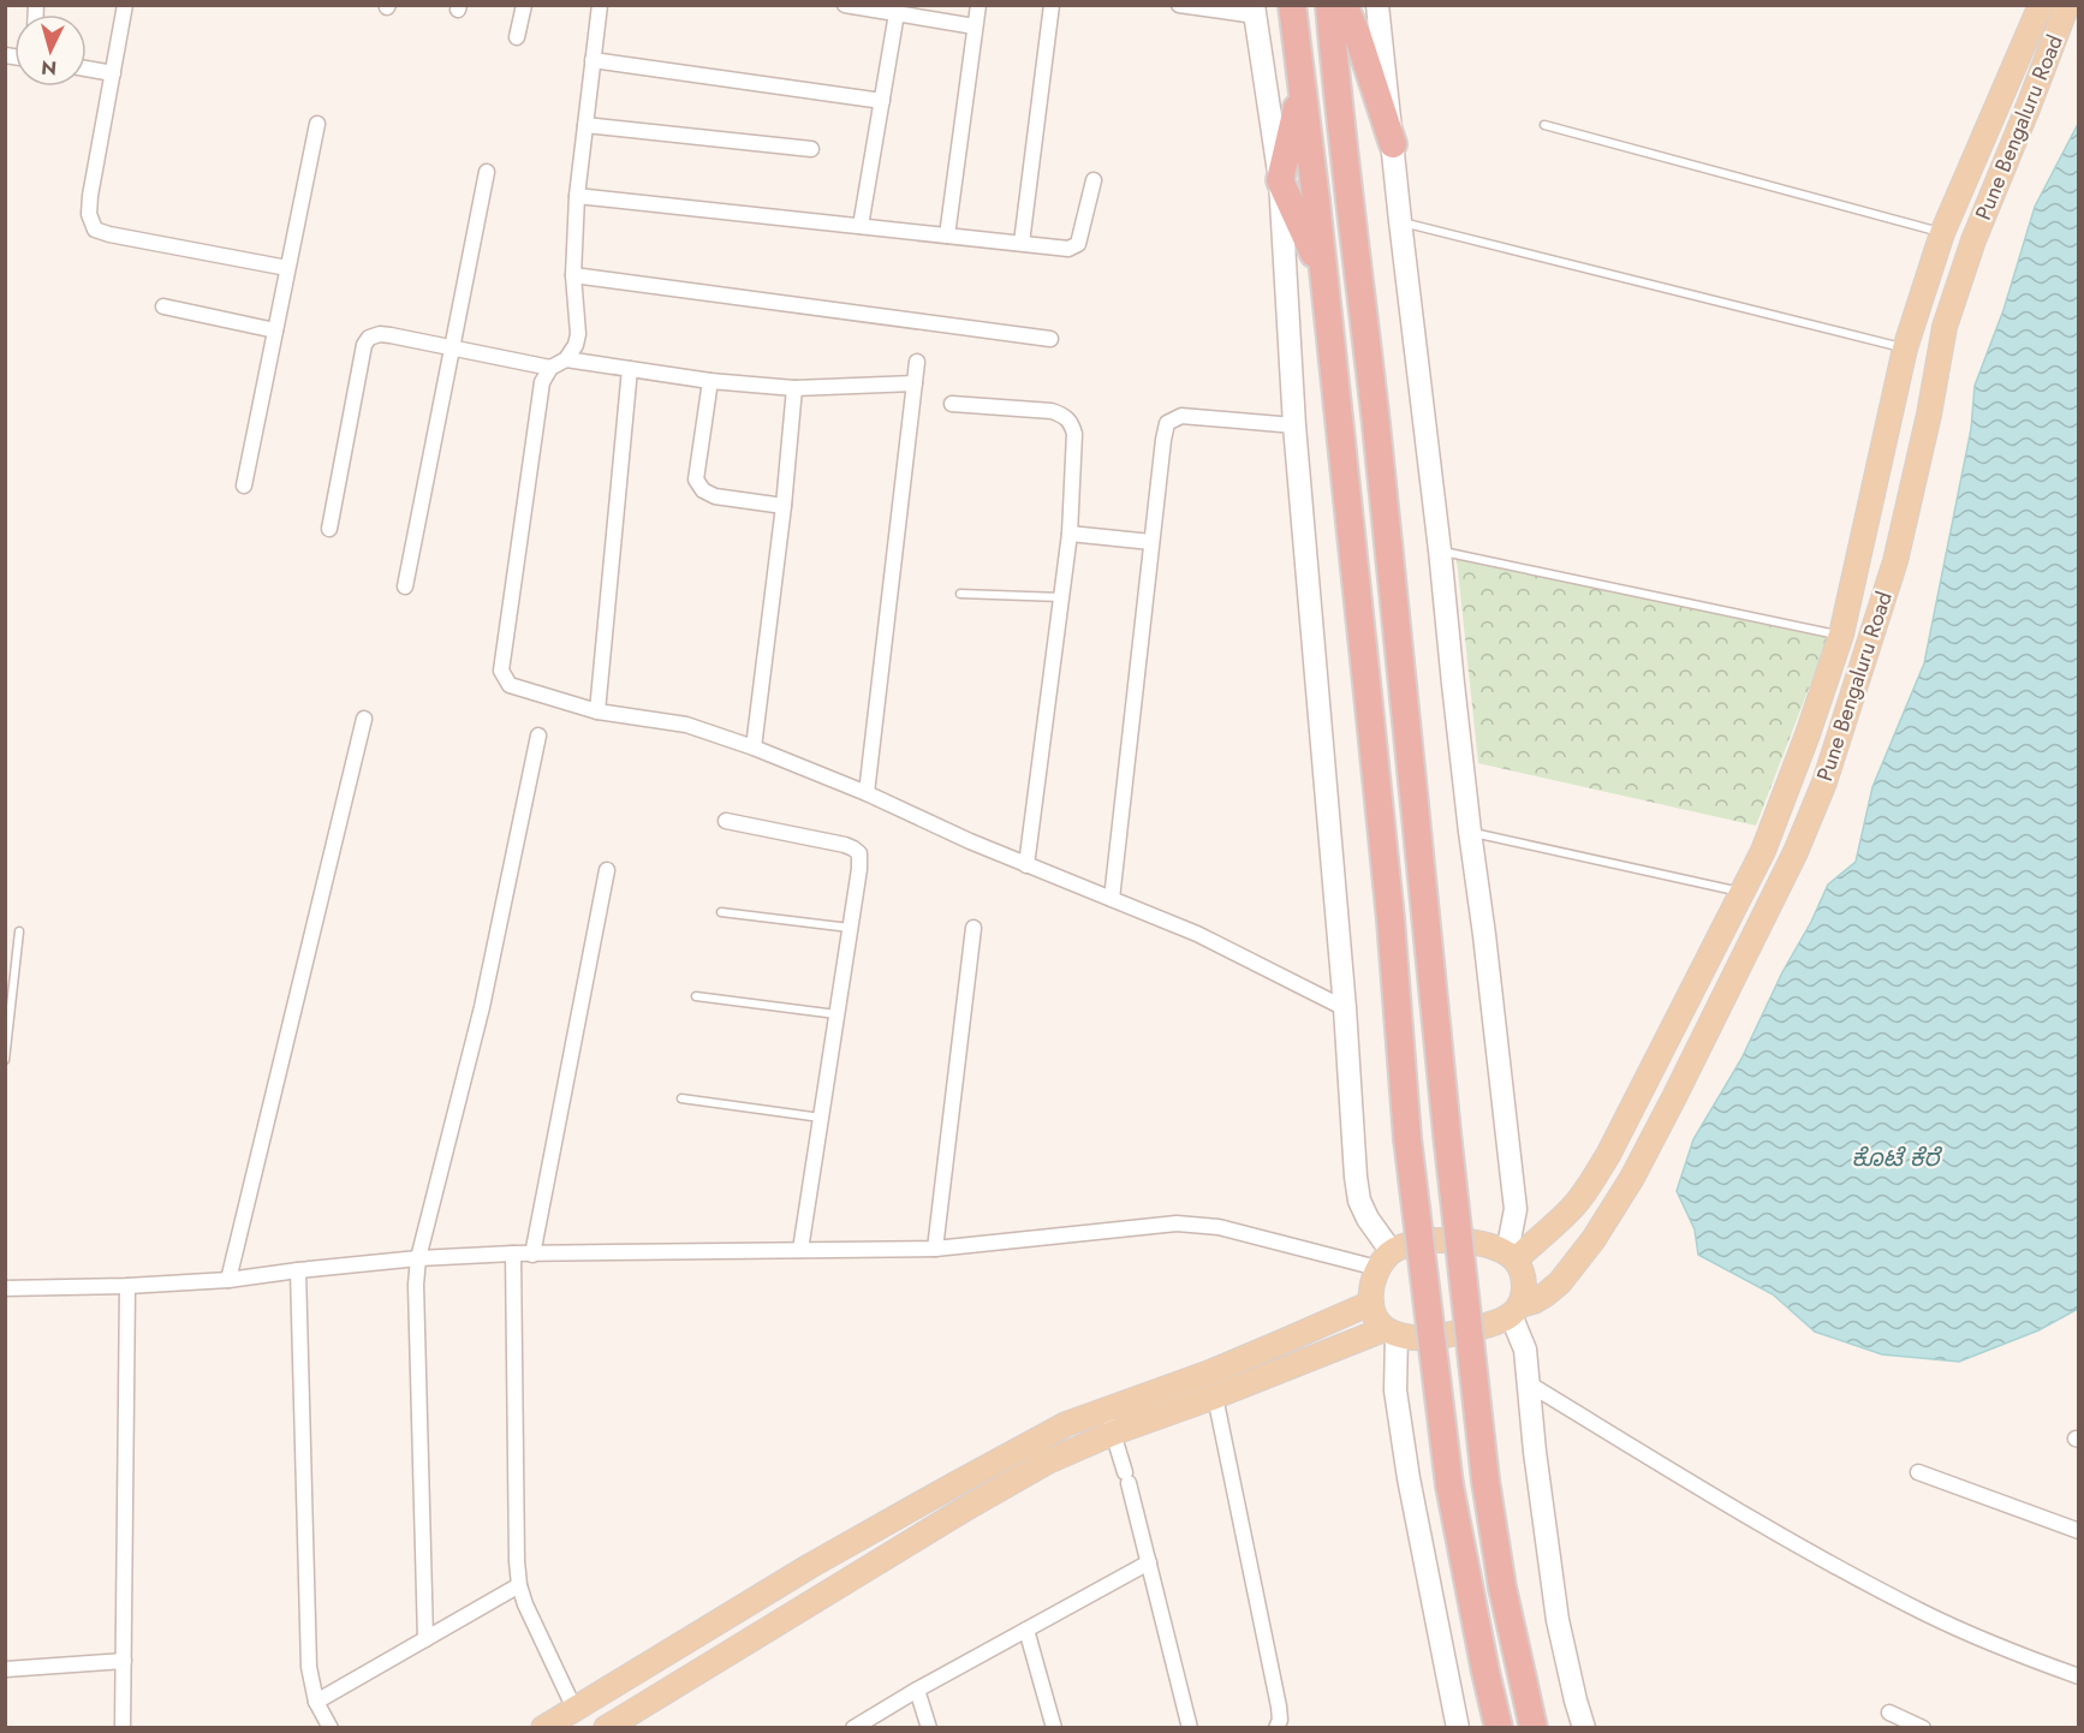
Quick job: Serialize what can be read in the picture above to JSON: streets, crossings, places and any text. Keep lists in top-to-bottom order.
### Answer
{
  "streets": {
    "main road": ["Pune Bengaluru Road"]
  },
  "water": ["ಕೊಟೆ ಕೆರೆ"],
  "north": "bottom"
}
